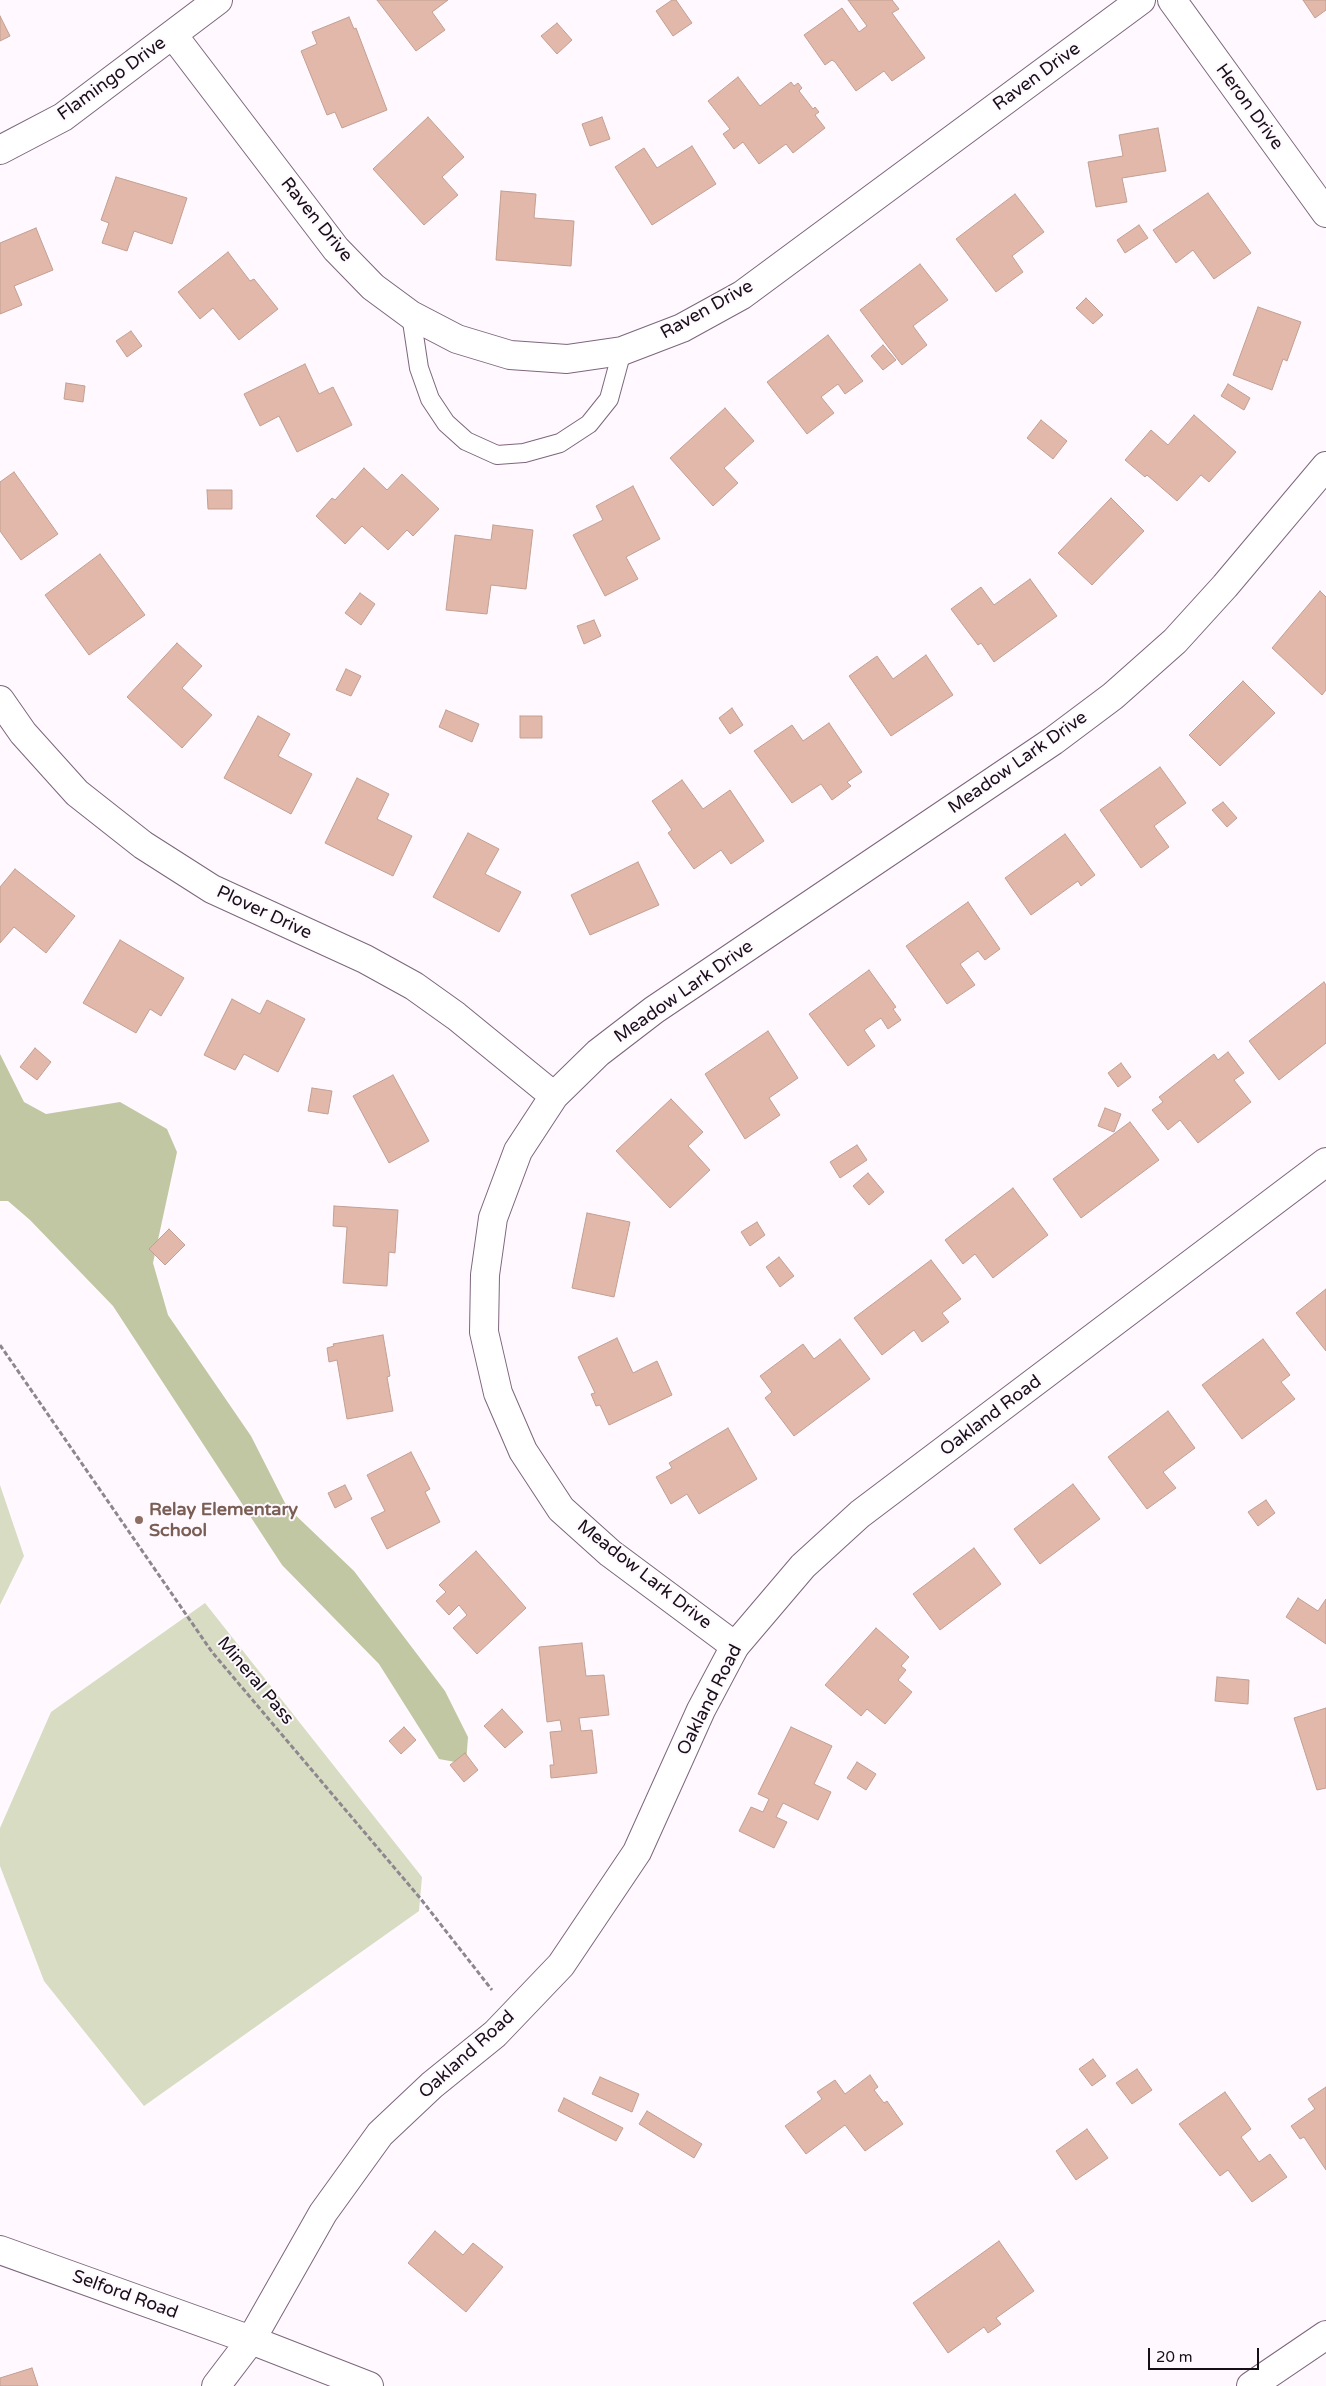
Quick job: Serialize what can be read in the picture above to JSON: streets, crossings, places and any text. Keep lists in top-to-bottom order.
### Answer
{
  "streets": {
    "street": [
      "Raven Drive",
      "Flamingo Drive",
      "Heron Drive",
      "Meadow Lark Drive",
      "Plover Drive",
      "Oakland Road",
      "Selford Road"
    ],
    "path": ["Mineral Pass"]
  },
  "crossings": [
    ["Raven Drive", "Flamingo Drive"],
    ["Meadow Lark Drive", "Plover Drive"],
    ["Meadow Lark Drive", "Oakland Road"],
    ["Oakland Road", "Mineral Pass"],
    ["Oakland Road", "Selford Road"]
  ],
  "places": ["Relay Elementary School"],
  "scale_bar": "20 m"
}
